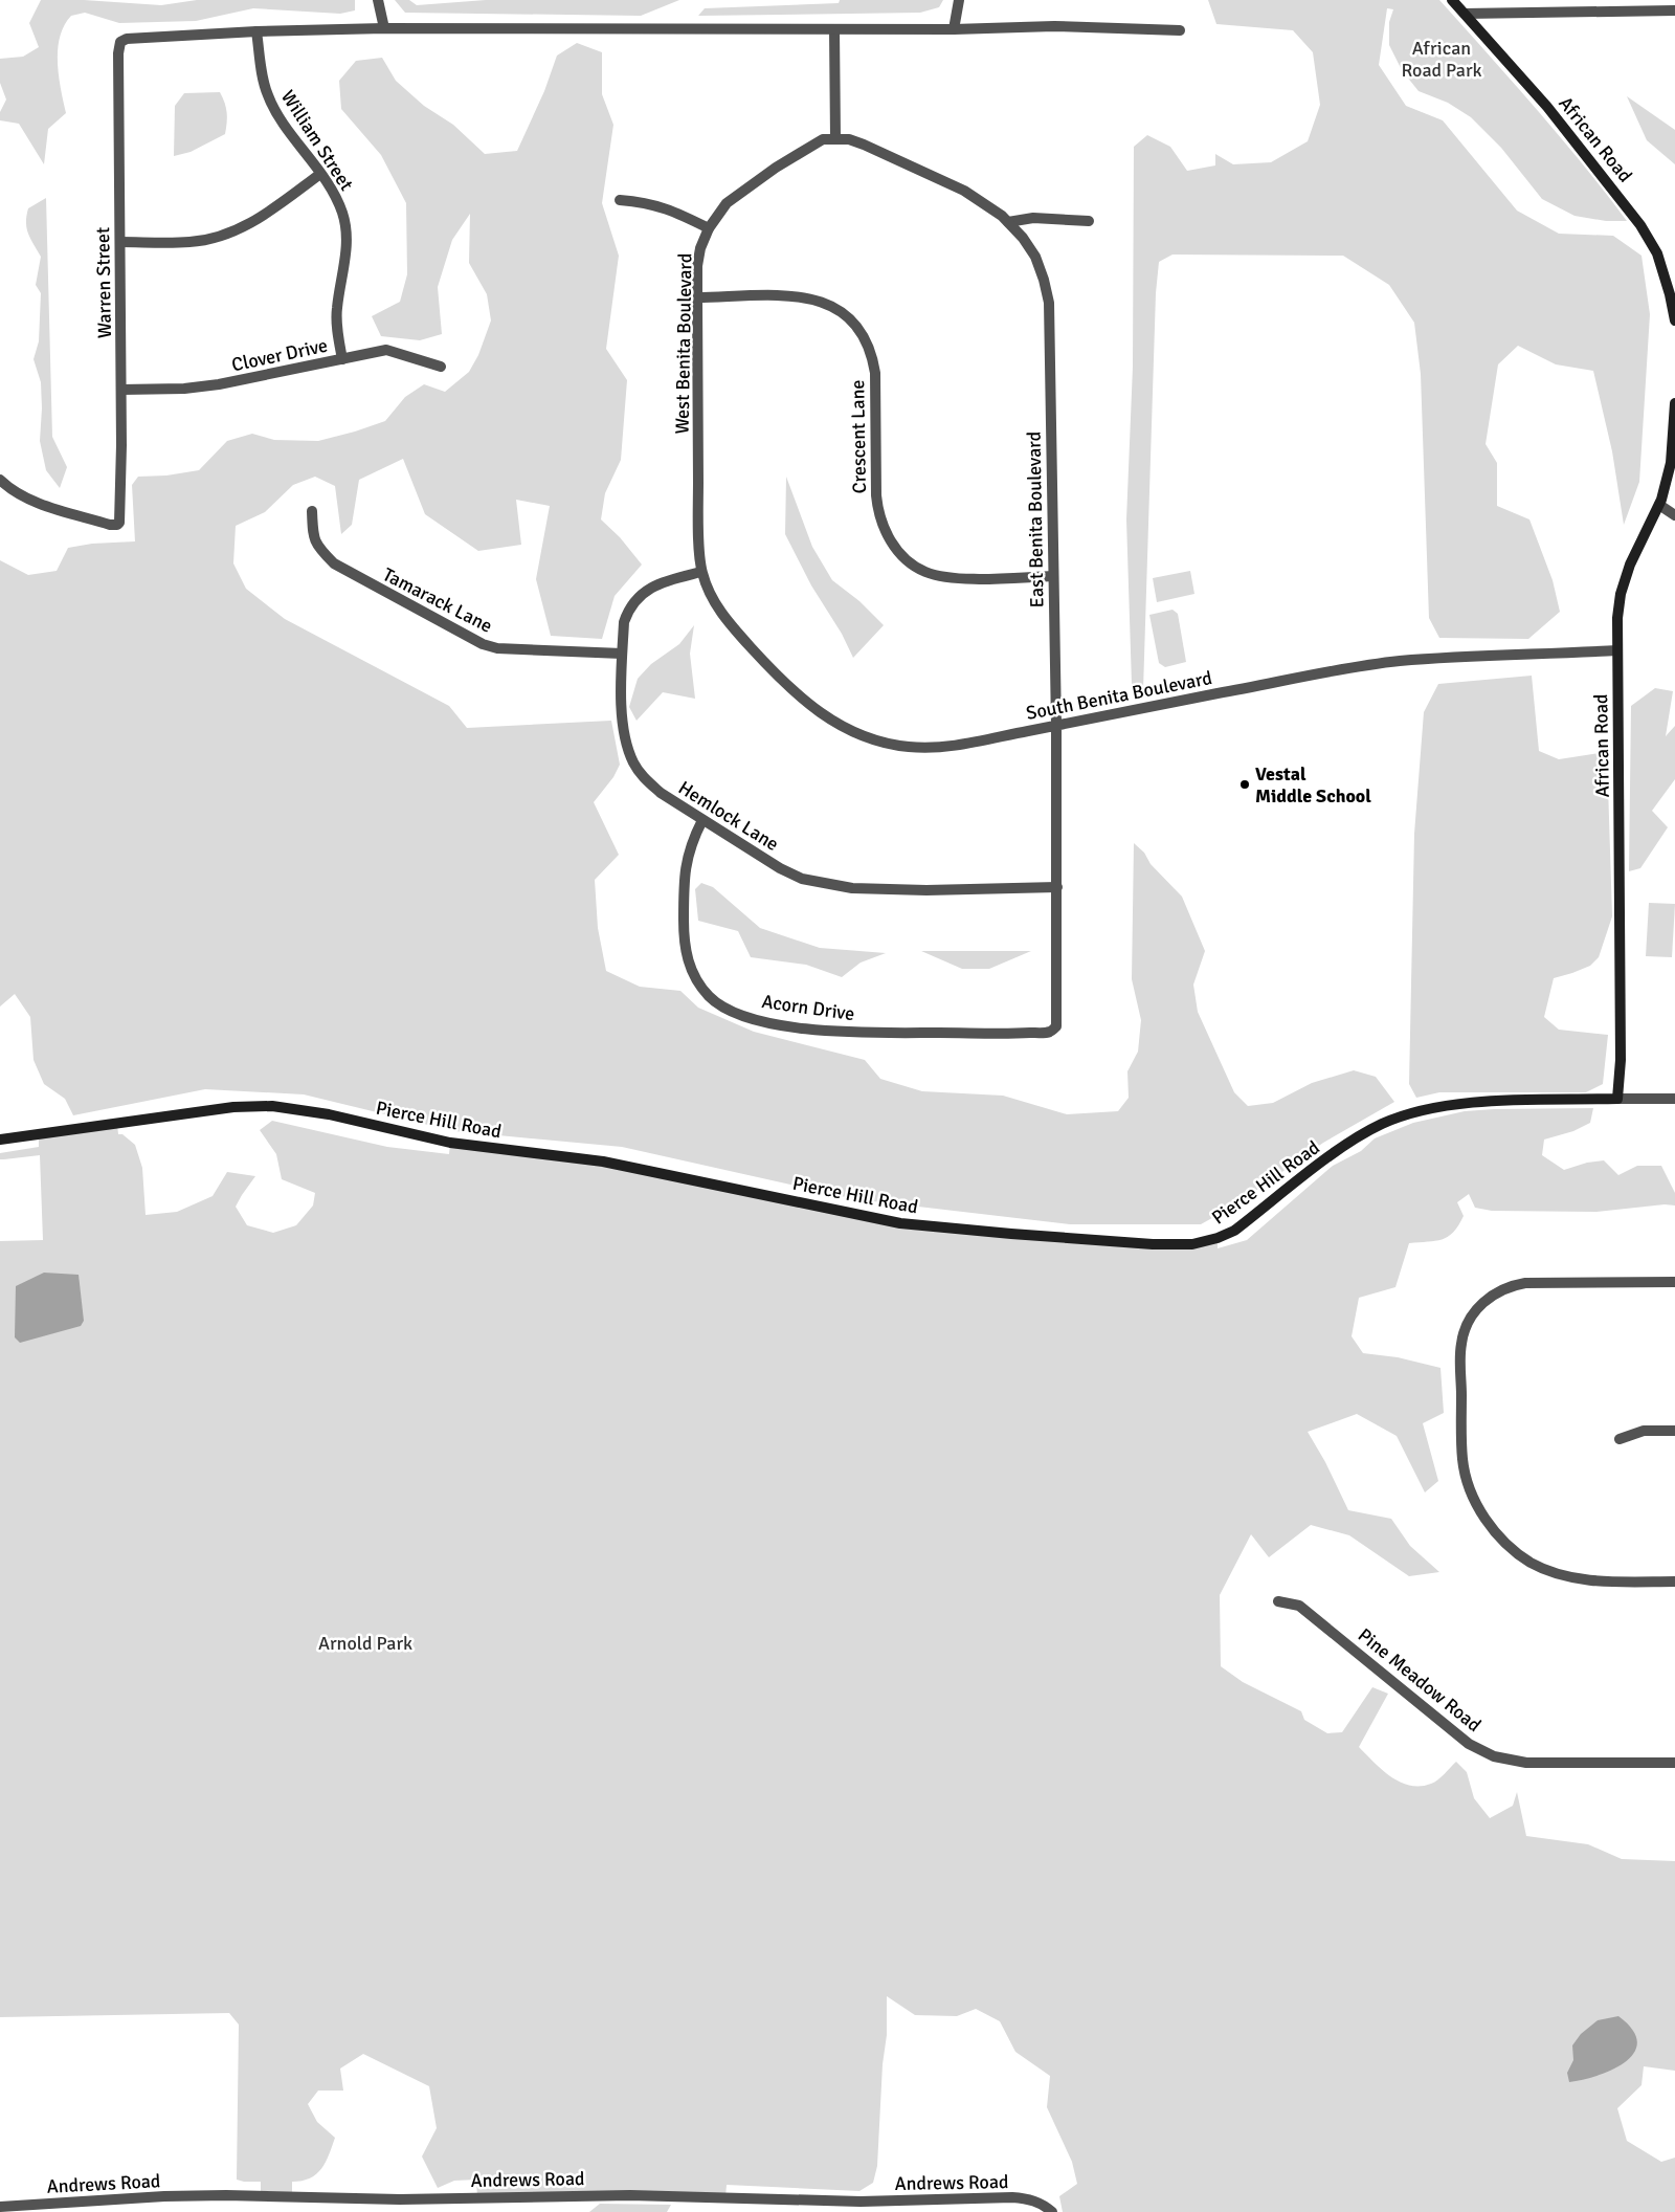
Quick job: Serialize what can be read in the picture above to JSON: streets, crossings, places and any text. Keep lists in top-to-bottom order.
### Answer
{
  "streets": {
    "street": [
      "African Road",
      "William Street",
      "Warren Street",
      "West Benita Boulevard",
      "Clover Drive",
      "Crescent Lane",
      "East Benita Boulevard",
      "Tamarack Lane",
      "South Benita Boulevard",
      "Hemlock Lane",
      "Acorn Drive",
      "Pierce Hill Road",
      "Pine Meadow Road",
      "Andrews Road"
    ]
  },
  "crossings": [
    ["African Road", "South Benita Boulevard"],
    ["African Road", "Pierce Hill Road"],
    ["William Street", "Warren Street"],
    ["William Street", "Clover Drive"],
    ["Warren Street", "Clover Drive"],
    ["West Benita Boulevard", "Crescent Lane"],
    ["West Benita Boulevard", "East Benita Boulevard"],
    ["West Benita Boulevard", "South Benita Boulevard"],
    ["West Benita Boulevard", "Hemlock Lane"],
    ["Crescent Lane", "East Benita Boulevard"],
    ["East Benita Boulevard", "South Benita Boulevard"],
    ["East Benita Boulevard", "Hemlock Lane"],
    ["East Benita Boulevard", "Acorn Drive"],
    ["Tamarack Lane", "Hemlock Lane"],
    ["South Benita Boulevard", "Hemlock Lane"],
    ["Hemlock Lane", "Acorn Drive"]
  ],
  "parks": ["African Road Park", "Arnold Park"],
  "places": ["Vestal Middle School"]
}
